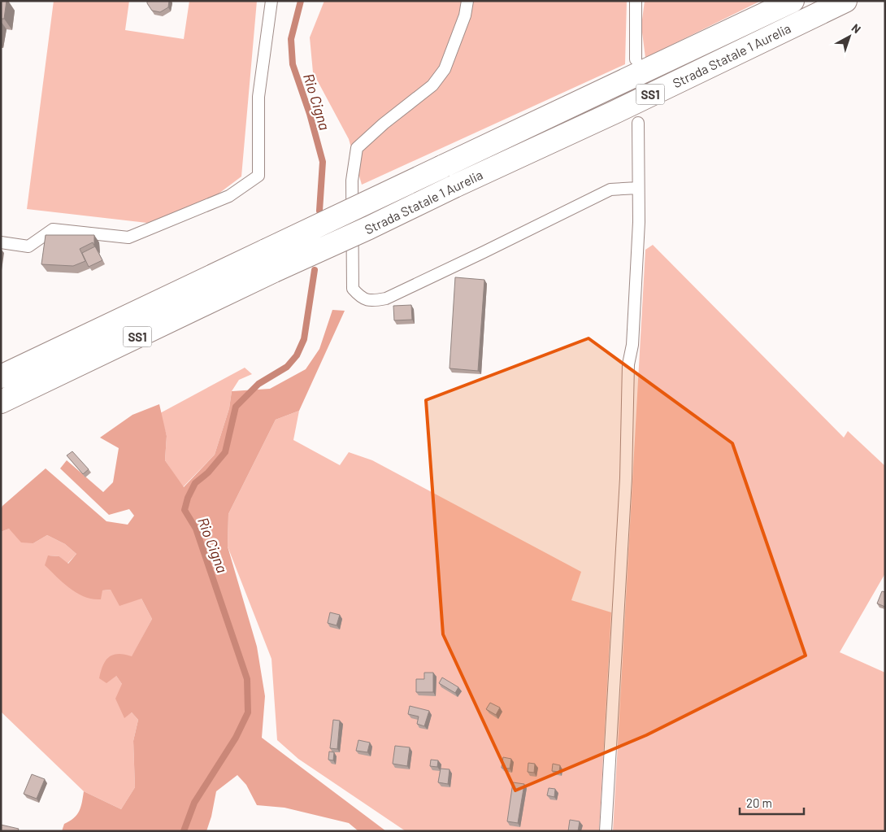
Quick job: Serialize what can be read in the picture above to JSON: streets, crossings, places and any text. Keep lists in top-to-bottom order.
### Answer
{
  "streets": {
    "highway": ["Strada Statale 1 Aurelia", "SS1"]
  },
  "water": ["Rio Cigna"],
  "scale_bar": "20 m",
  "north": "top right"
}
